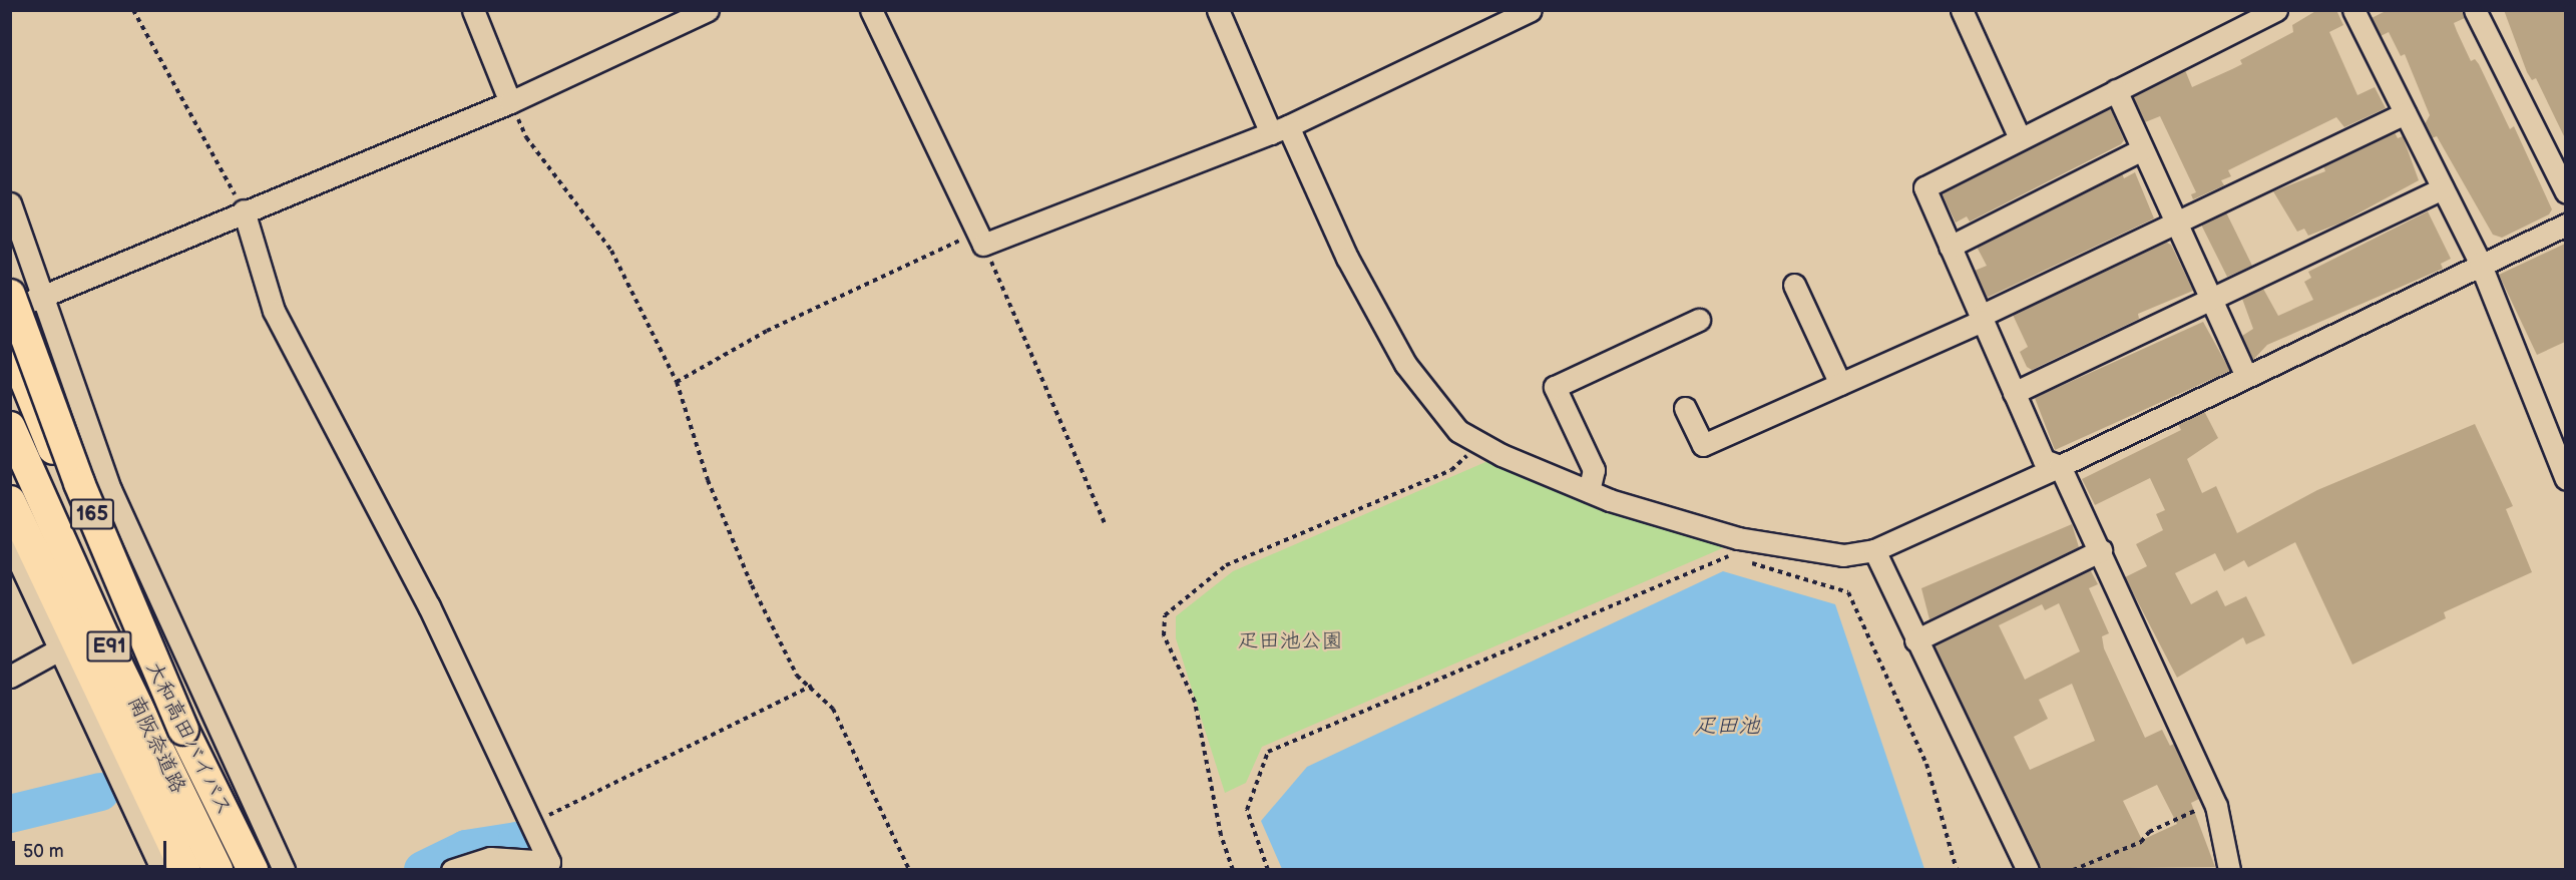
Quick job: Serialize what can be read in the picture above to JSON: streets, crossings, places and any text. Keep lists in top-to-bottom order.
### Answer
{
  "streets": {
    "highway": [
      "165",
      "E91",
      "大和高田バイパス",
      "南阪奈道路"
    ]
  },
  "crossings": [
    ["165", "大和高田バイパス"]
  ],
  "water": ["疋田池"],
  "parks": ["疋田池公園"],
  "scale_bar": "50 m"
}
